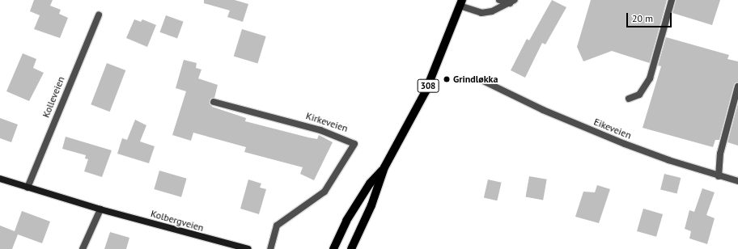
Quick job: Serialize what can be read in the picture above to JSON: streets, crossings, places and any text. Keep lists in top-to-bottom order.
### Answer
{
  "streets": {
    "main road": ["308"],
    "street": [
      "Kolleveien",
      "Kirkeveien",
      "Eikeveien",
      "Kolbergveien"
    ]
  },
  "crossings": [
    ["Kolleveien", "Kolbergveien"]
  ],
  "places": ["Grindløkka"],
  "scale_bar": "20 m"
}
